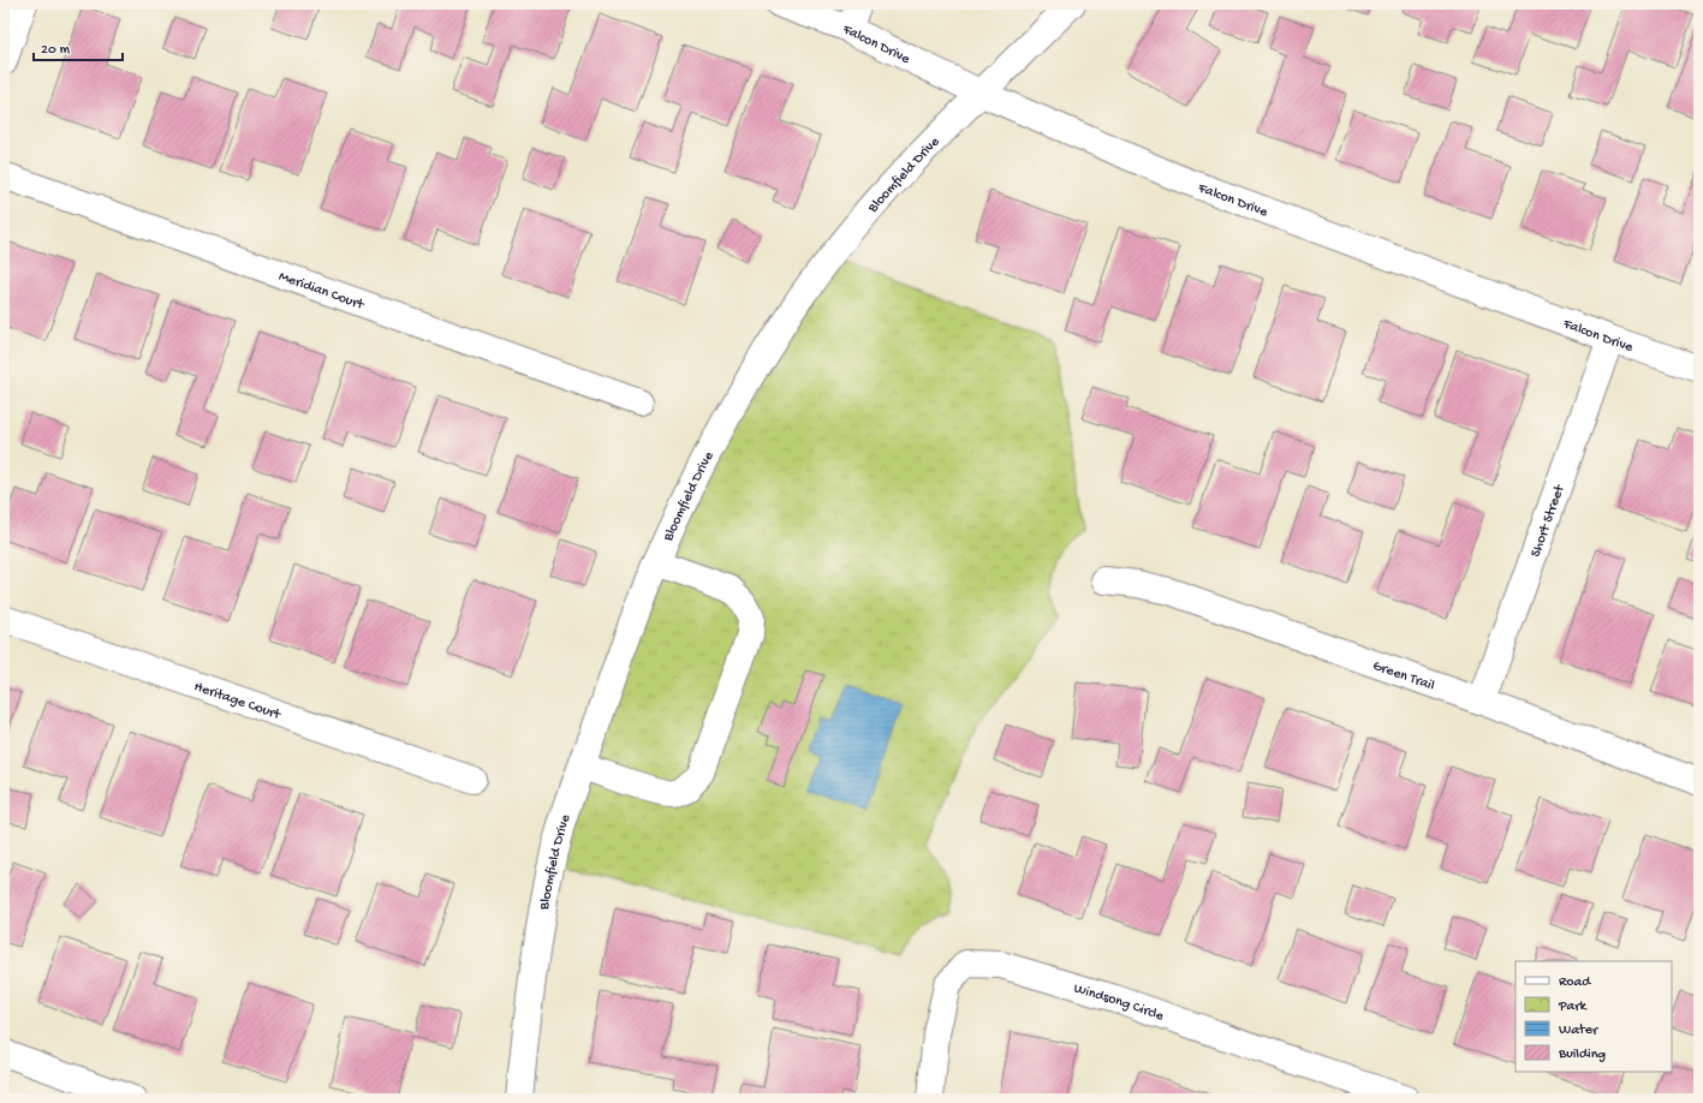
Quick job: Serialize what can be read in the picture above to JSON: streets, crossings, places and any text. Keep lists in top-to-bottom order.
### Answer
{
  "streets": {
    "street": [
      "Falcon Drive",
      "Bloomfield Drive",
      "Meridian Court",
      "Short Street",
      "Green Trail",
      "Heritage Court",
      "Windsong Circle"
    ]
  },
  "crossings": [
    ["Falcon Drive", "Bloomfield Drive"],
    ["Falcon Drive", "Short Street"],
    ["Short Street", "Green Trail"]
  ],
  "legend": [
    "Road",
    "Park",
    "Water",
    "Building"
  ],
  "scale_bar": "20 m"
}
